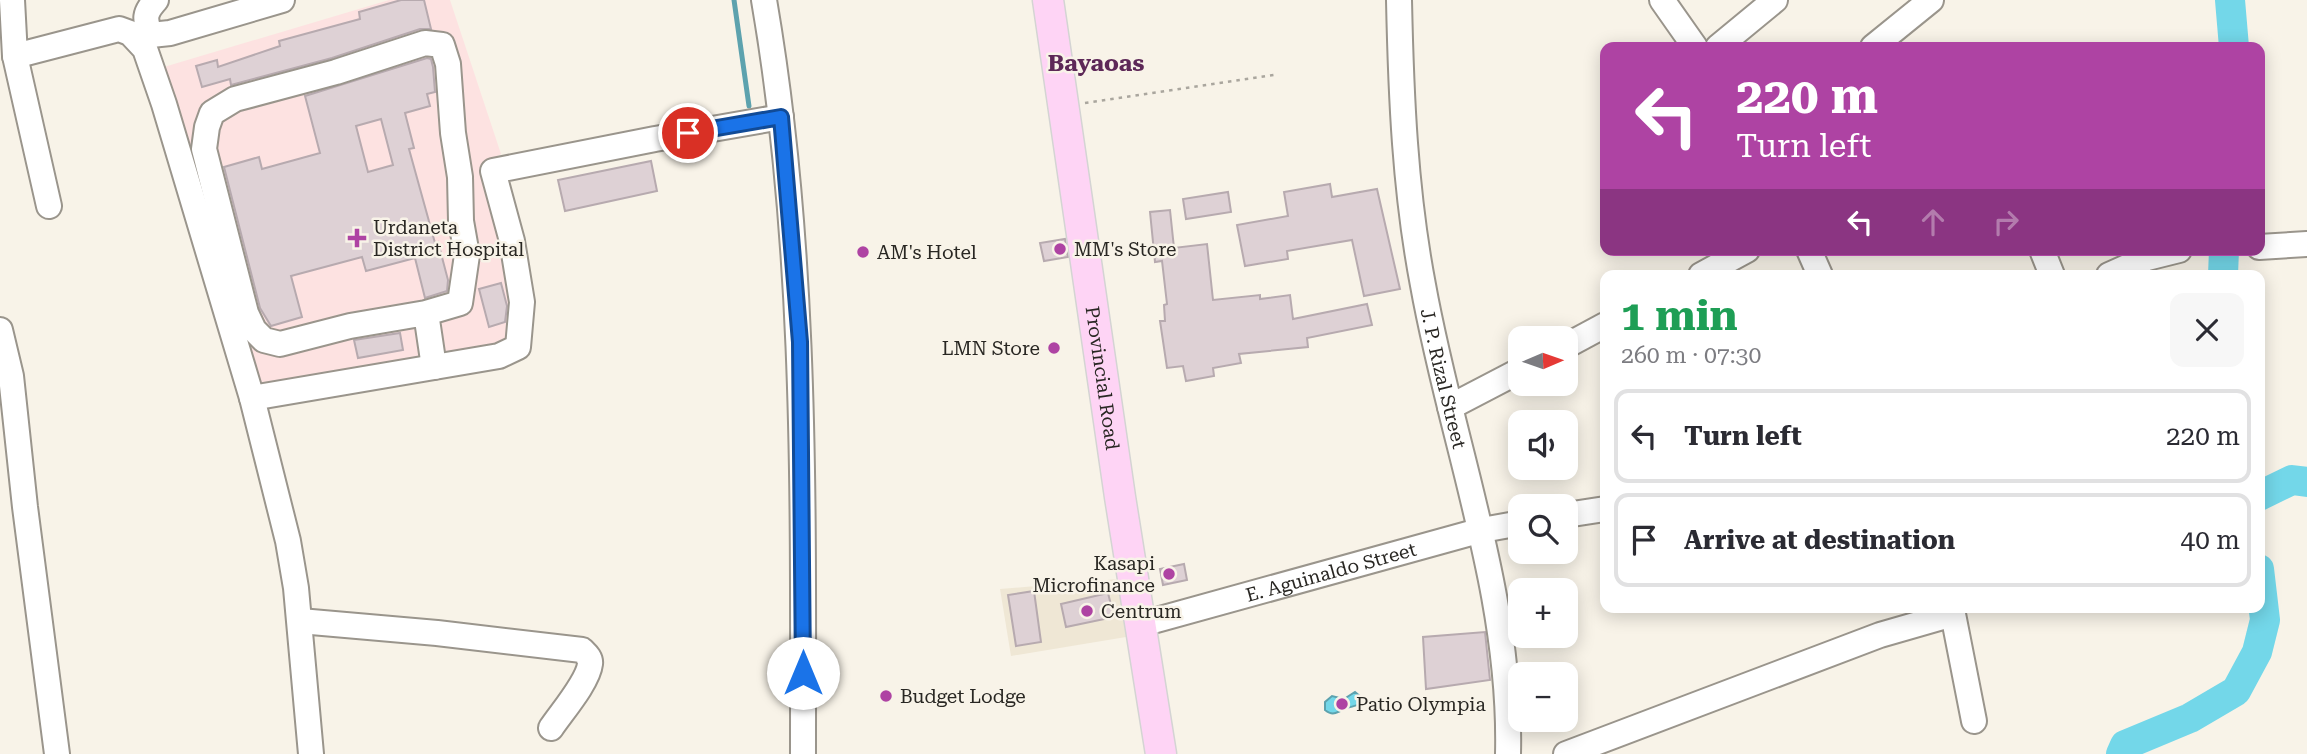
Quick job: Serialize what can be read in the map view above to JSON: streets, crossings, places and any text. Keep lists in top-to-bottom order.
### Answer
{
  "streets": {
    "main road": ["Provincial Road"],
    "street": ["J. P. Rizal Street", "E. Aguinaldo Street"]
  },
  "crossings": [
    ["Provincial Road", "E. Aguinaldo Street"],
    ["J. P. Rizal Street", "E. Aguinaldo Street"]
  ],
  "districts": ["Bayaoas"],
  "places": {
    "health": ["Urdaneta District Hospital"],
    "other": [
      "MM's Store",
      "AM's Hotel",
      "LMN Store",
      "Kasapi Microfinance",
      "Centrum",
      "Budget Lodge",
      "Patio Olympia"
    ]
  },
  "north": "right",
  "page": {
    "turn": ["220 m", "Turn left"],
    "heading": ["1 min", "260 m · 07:30"],
    "map_buttons": ["+", "−"],
    "list": [
      {
        "name": "Turn left",
        "value": "220 m"
      },
      {
        "name": "Arrive at destination",
        "value": "40 m"
      }
    ]
  }
}
